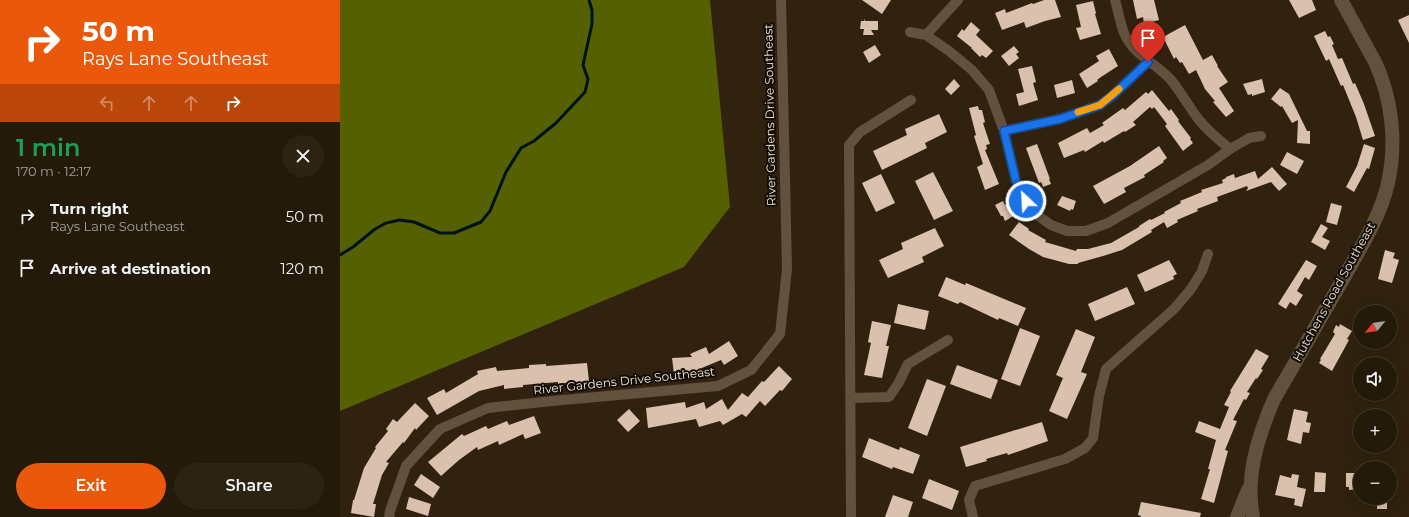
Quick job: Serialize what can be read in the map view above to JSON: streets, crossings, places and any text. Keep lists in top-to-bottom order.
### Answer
{
  "streets": {
    "street": ["River Gardens Drive Southeast", "Hutchens Road Southeast"]
  },
  "north": "bottom left",
  "page": {
    "turn": ["50 m", "Rays Lane Southeast"],
    "heading": ["1 min", "170 m · 12:17"],
    "list": [
      {
        "name": "Turn right",
        "note": "Rays Lane Southeast",
        "value": "50 m"
      },
      {
        "name": "Arrive at destination",
        "value": "120 m"
      }
    ],
    "map_buttons": ["+", "−"],
    "buttons": ["Exit", "Share"]
  }
}
